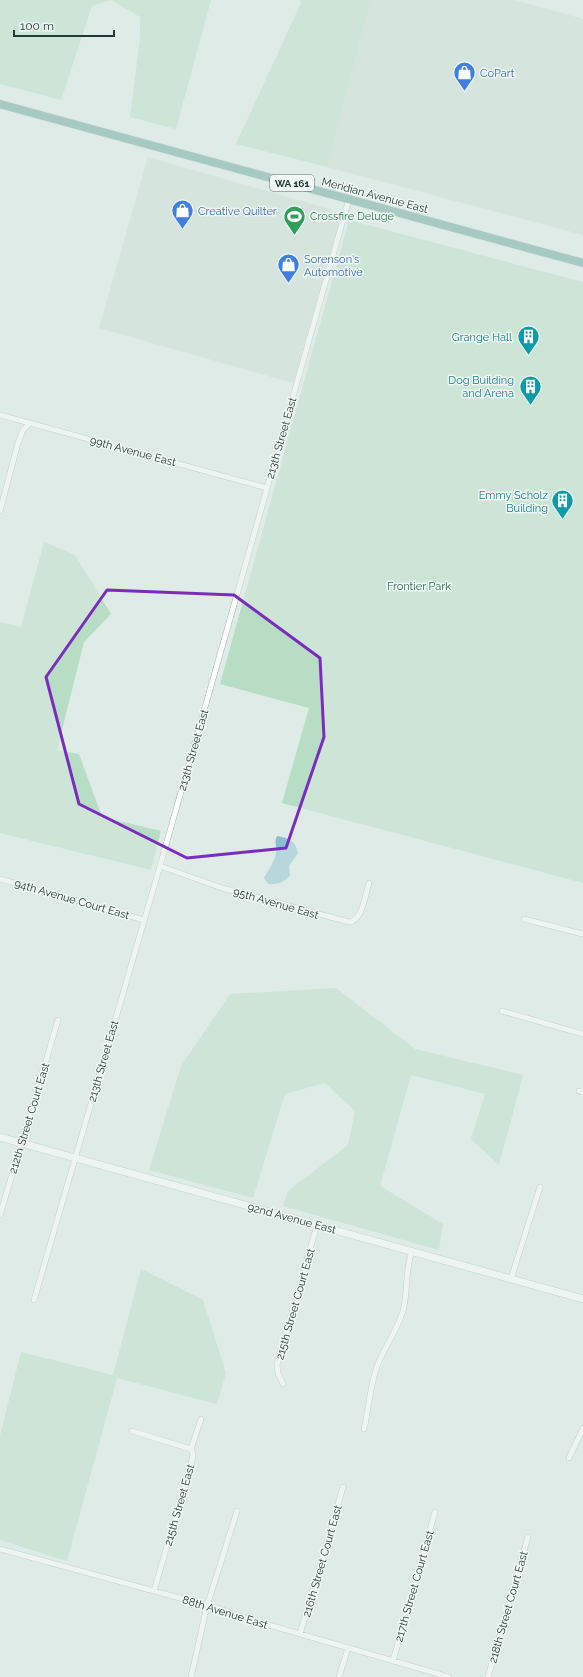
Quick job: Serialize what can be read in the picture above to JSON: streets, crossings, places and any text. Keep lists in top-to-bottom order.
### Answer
{
  "streets": {
    "main road": ["WA 161", "Meridian Avenue East"],
    "street": [
      "213th Street East",
      "99th Avenue East",
      "94th Avenue Court East",
      "95th Avenue East",
      "212th Street Court East",
      "92nd Avenue East",
      "215th Street Court East",
      "215th Street East",
      "216th Street Court East",
      "217th Street Court East",
      "218th Street Court East",
      "88th Avenue East"
    ]
  },
  "crossings": [
    ["Meridian Avenue East", "213th Street East"],
    ["213th Street East", "99th Avenue East"],
    ["213th Street East", "94th Avenue Court East"],
    ["213th Street East", "95th Avenue East"],
    ["213th Street East", "92nd Avenue East"],
    ["212th Street Court East", "92nd Avenue East"],
    ["92nd Avenue East", "215th Street Court East"],
    ["215th Street East", "88th Avenue East"],
    ["216th Street Court East", "88th Avenue East"],
    ["217th Street Court East", "88th Avenue East"]
  ],
  "parks": ["Frontier Park"],
  "places": {
    "shop": ["CoPart", "Creative Quilter", "Sorenson's Automotive"],
    "sports": ["Crossfire Deluge"],
    "building": ["Grange Hall", "Dog Building and Arena", "Emmy Scholz Building"]
  },
  "scale_bar": "100 m"
}
